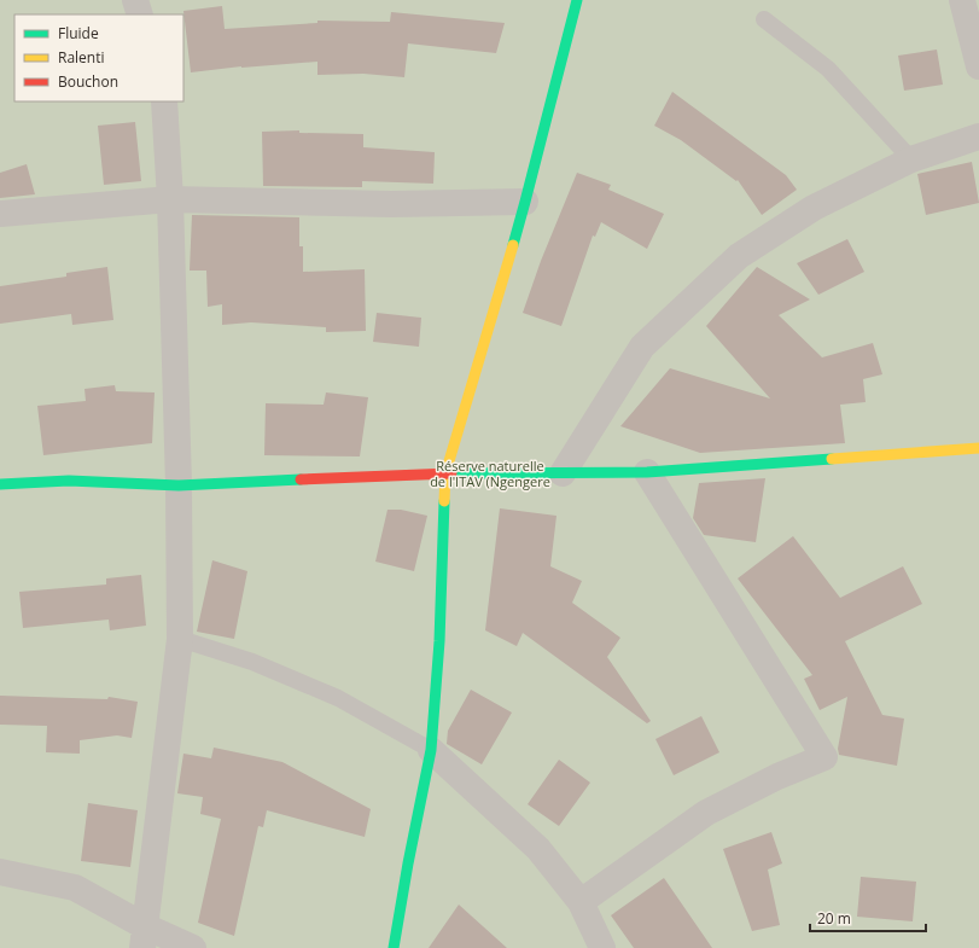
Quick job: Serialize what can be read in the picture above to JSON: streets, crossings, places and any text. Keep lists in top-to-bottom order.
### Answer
{
  "parks": ["Réserve naturelle de l'ITAV (Ngengere"],
  "legend": ["Fluide", "Ralenti", "Bouchon"],
  "scale_bar": "20 m"
}
